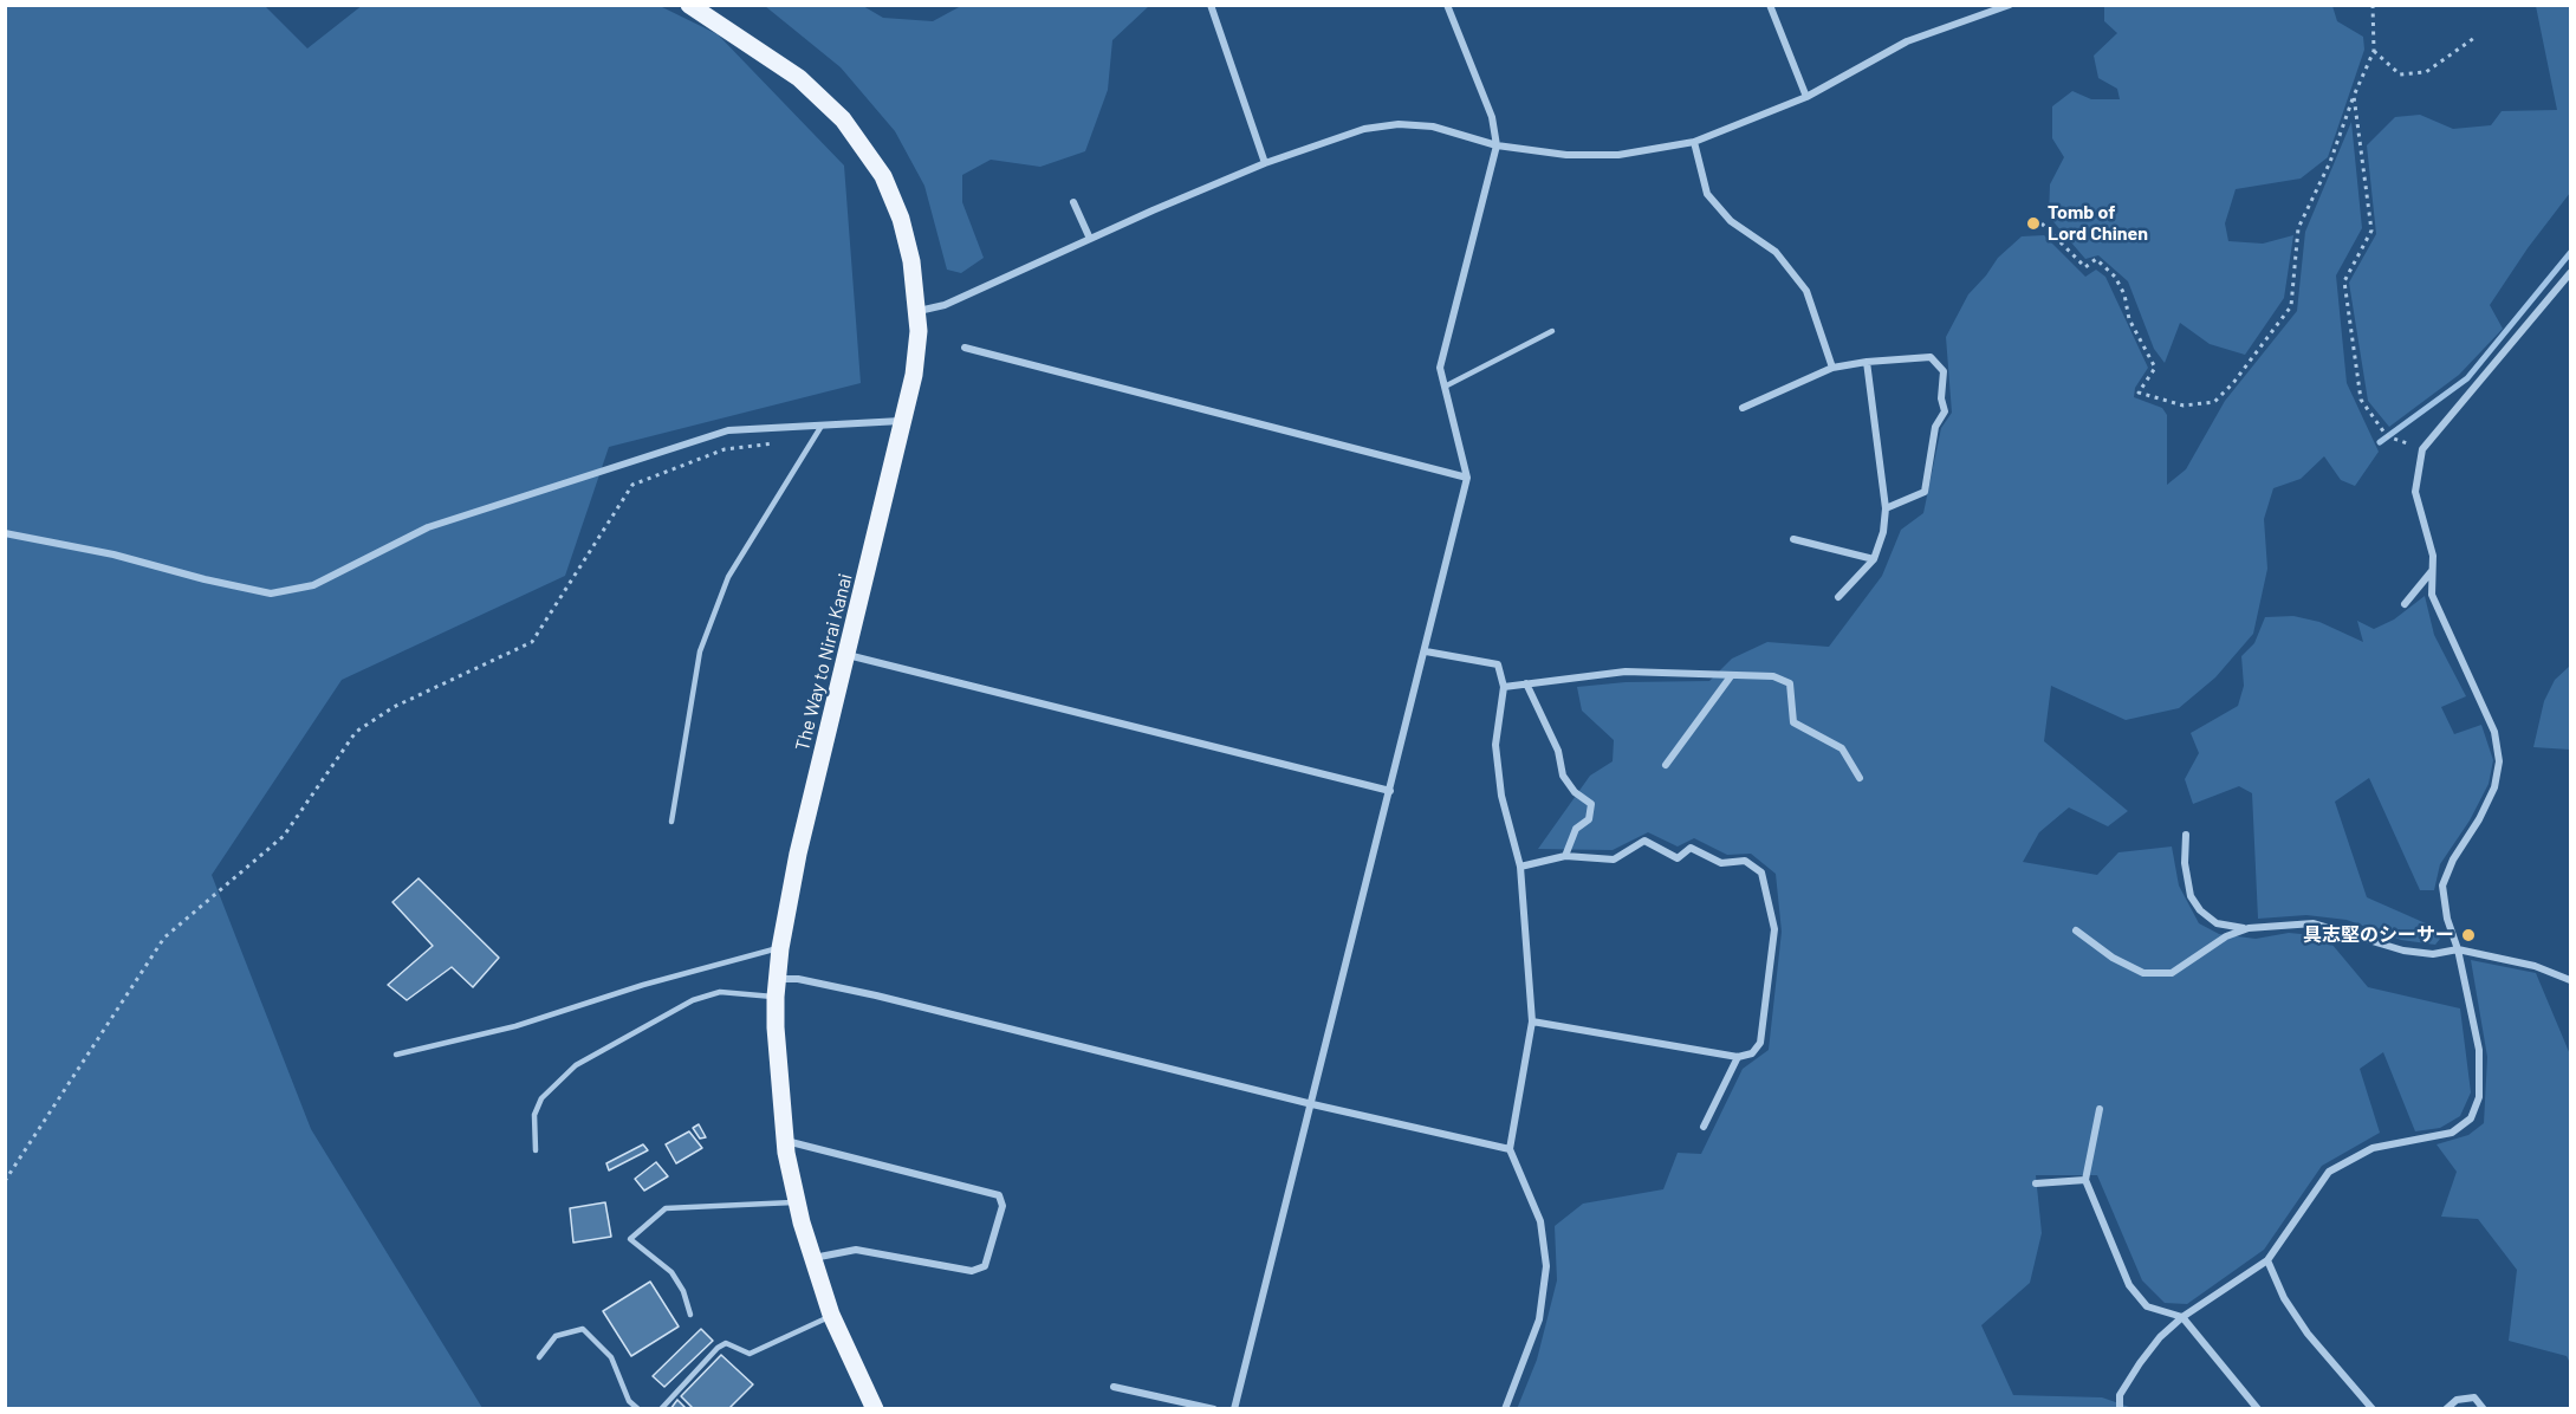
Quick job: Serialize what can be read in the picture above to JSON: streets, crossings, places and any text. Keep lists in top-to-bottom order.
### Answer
{
  "streets": {
    "main road": ["The Way to Nirai Kanai"]
  },
  "places": ["Tomb of Lord Chinen", "具志堅のシーサー"]
}
